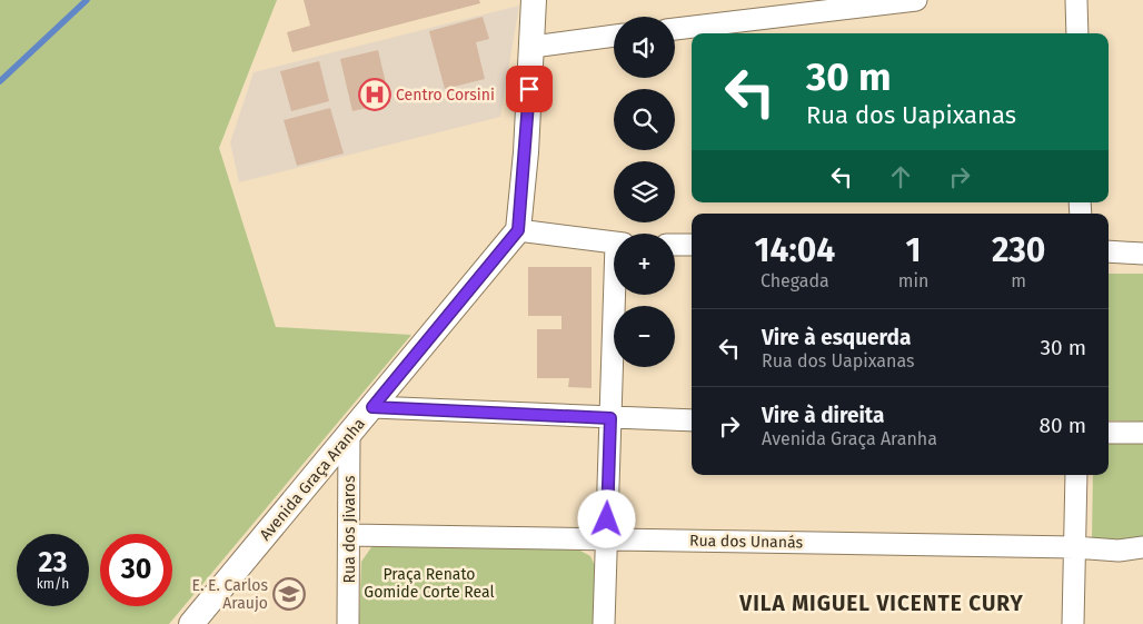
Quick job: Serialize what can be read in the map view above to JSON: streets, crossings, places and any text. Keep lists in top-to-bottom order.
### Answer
{
  "streets": {
    "street": ["Avenida Graça Aranha", "Rua dos Jivaros", "Rua dos Unanás"]
  },
  "crossings": [
    ["Avenida Graça Aranha", "Rua dos Jivaros"],
    ["Rua dos Jivaros", "Rua dos Unanás"]
  ],
  "districts": ["VILA MIGUEL VICENTE CURY"],
  "parks": ["Praça Renato Gomide Corte Real"],
  "places": {
    "hospital": ["Centro Corsini"],
    "school or university": ["E. E. Carlos Araujo"]
  },
  "page": {
    "map_buttons": ["+", "−"],
    "turn": ["30 m", "Rua dos Uapixanas"],
    "eta": [
      "14:04",
      "Chegada",
      "1",
      "min",
      "230",
      "m"
    ],
    "list": [
      {
        "name": "Vire à esquerda",
        "note": "Rua dos Uapixanas",
        "value": "30 m"
      },
      {
        "name": "Vire à direita",
        "note": "Avenida Graça Aranha",
        "value": "80 m"
      }
    ],
    "speed": "23 km/h",
    "limit": "30"
  }
}
